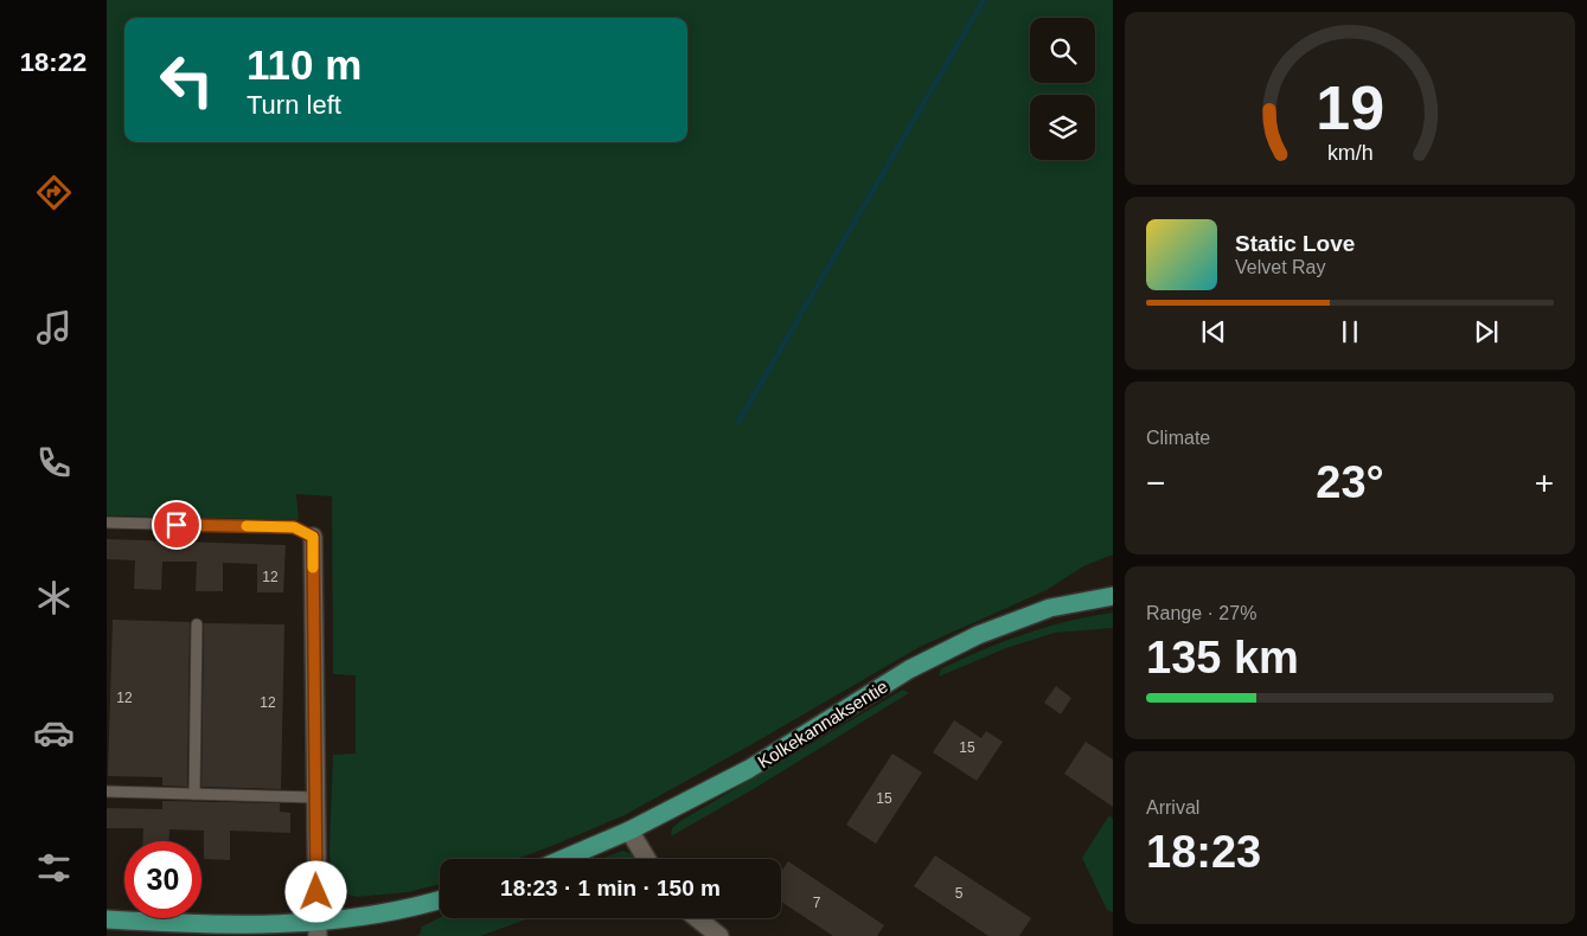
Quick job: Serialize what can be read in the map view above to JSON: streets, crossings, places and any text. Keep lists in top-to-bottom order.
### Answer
{
  "streets": {
    "main road": ["Kolkekannaksentie"]
  },
  "house_numbers": [
    "12",
    "12",
    "12",
    "15",
    "15",
    "5",
    "7"
  ],
  "page": {
    "tabs": "18:22",
    "turn": ["110 m", "Turn left"],
    "song": ["Static Love", "Velvet Ray"],
    "tile": [
      "Climate",
      ["Range · 27%", "135 km"],
      ["Arrival", "18:23"]
    ],
    "heat": ["−", "23°", "+"],
    "limit": "30",
    "trip": "18:23 · 1 min · 150 m",
    "gauge": ["19", "km/h"]
  }
}
